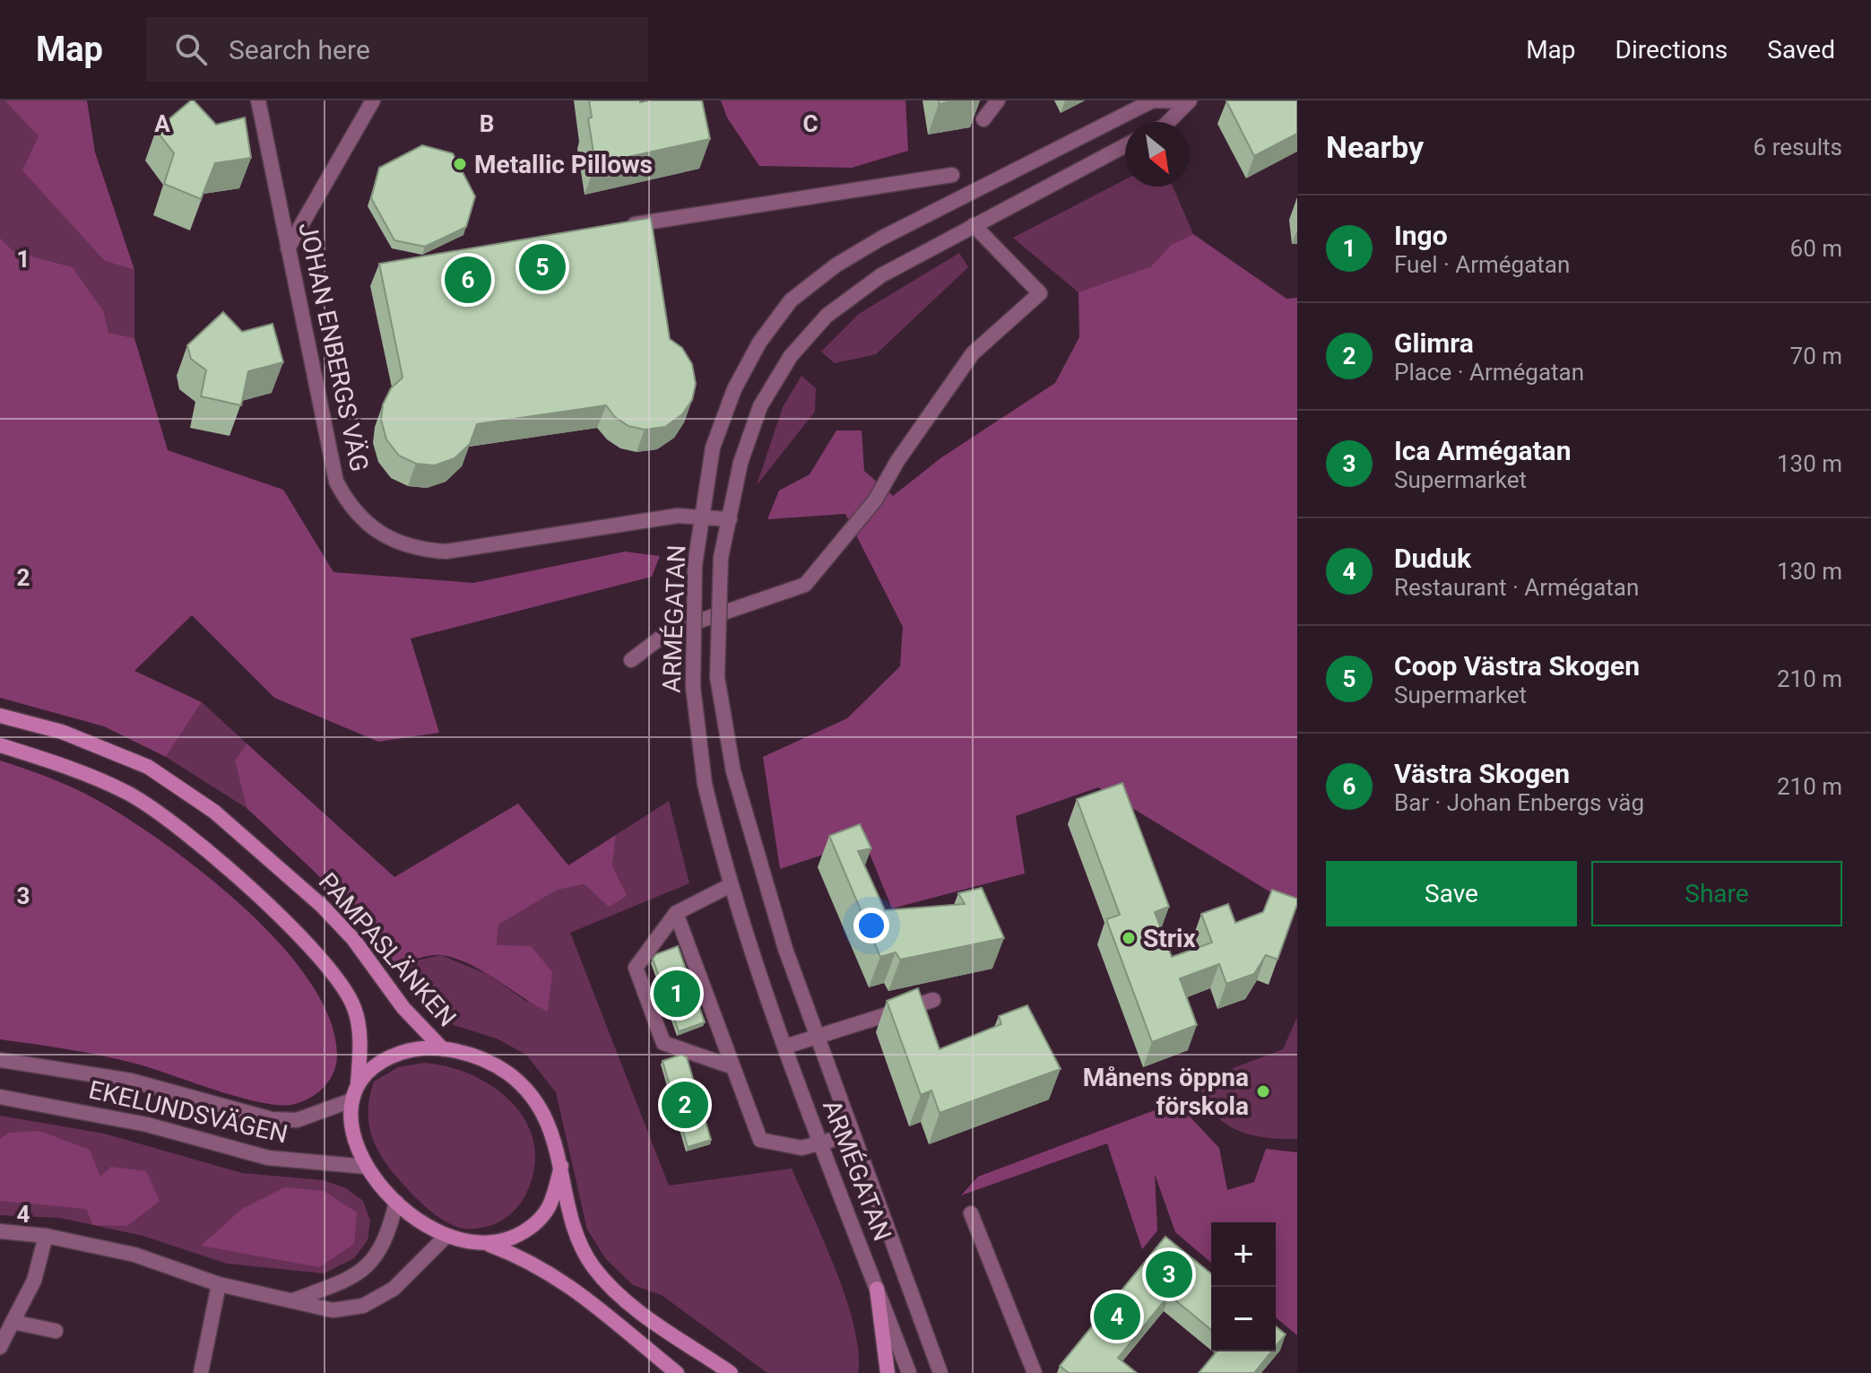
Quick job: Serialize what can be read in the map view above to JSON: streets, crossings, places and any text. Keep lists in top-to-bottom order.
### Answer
{
  "streets": {
    "main road": ["PAMPASLÄNKEN"],
    "street": ["JOHAN ENBERGS VÄG", "ARMÉGATAN", "EKELUNDSVÄGEN"]
  },
  "crossings": [
    ["JOHAN ENBERGS VÄG", "ARMÉGATAN"],
    ["PAMPASLÄNKEN", "EKELUNDSVÄGEN"]
  ],
  "places": ["Metallic Pillows", "Strix", "Månens öppna förskola"],
  "north": "bottom right",
  "page": {
    "header": "Map",
    "search": "Search here",
    "nav": ["Map", "Directions", "Saved"],
    "heading": ["Nearby", "6 results"],
    "list": [
      {
        "mark": "1",
        "name": "Ingo",
        "note": "Fuel · Armégatan",
        "value": "60 m"
      },
      {
        "mark": "2",
        "name": "Glimra",
        "note": "Place · Armégatan",
        "value": "70 m"
      },
      {
        "mark": "3",
        "name": "Ica Armégatan",
        "note": "Supermarket",
        "value": "130 m"
      },
      {
        "mark": "4",
        "name": "Duduk",
        "note": "Restaurant · Armégatan",
        "value": "130 m"
      },
      {
        "mark": "5",
        "name": "Coop Västra Skogen",
        "note": "Supermarket",
        "value": "210 m"
      },
      {
        "mark": "6",
        "name": "Västra Skogen",
        "note": "Bar · Johan Enbergs väg",
        "value": "210 m"
      }
    ],
    "pins": [
      "5",
      "6",
      "1",
      "2",
      "3",
      "4"
    ],
    "buttons": ["Save", "Share"],
    "map_buttons": ["+", "−"]
  },
  "grid": {
    "columns": ["A", "B", "C"],
    "rows": [
      "1",
      "2",
      "3",
      "4"
    ]
  }
}
